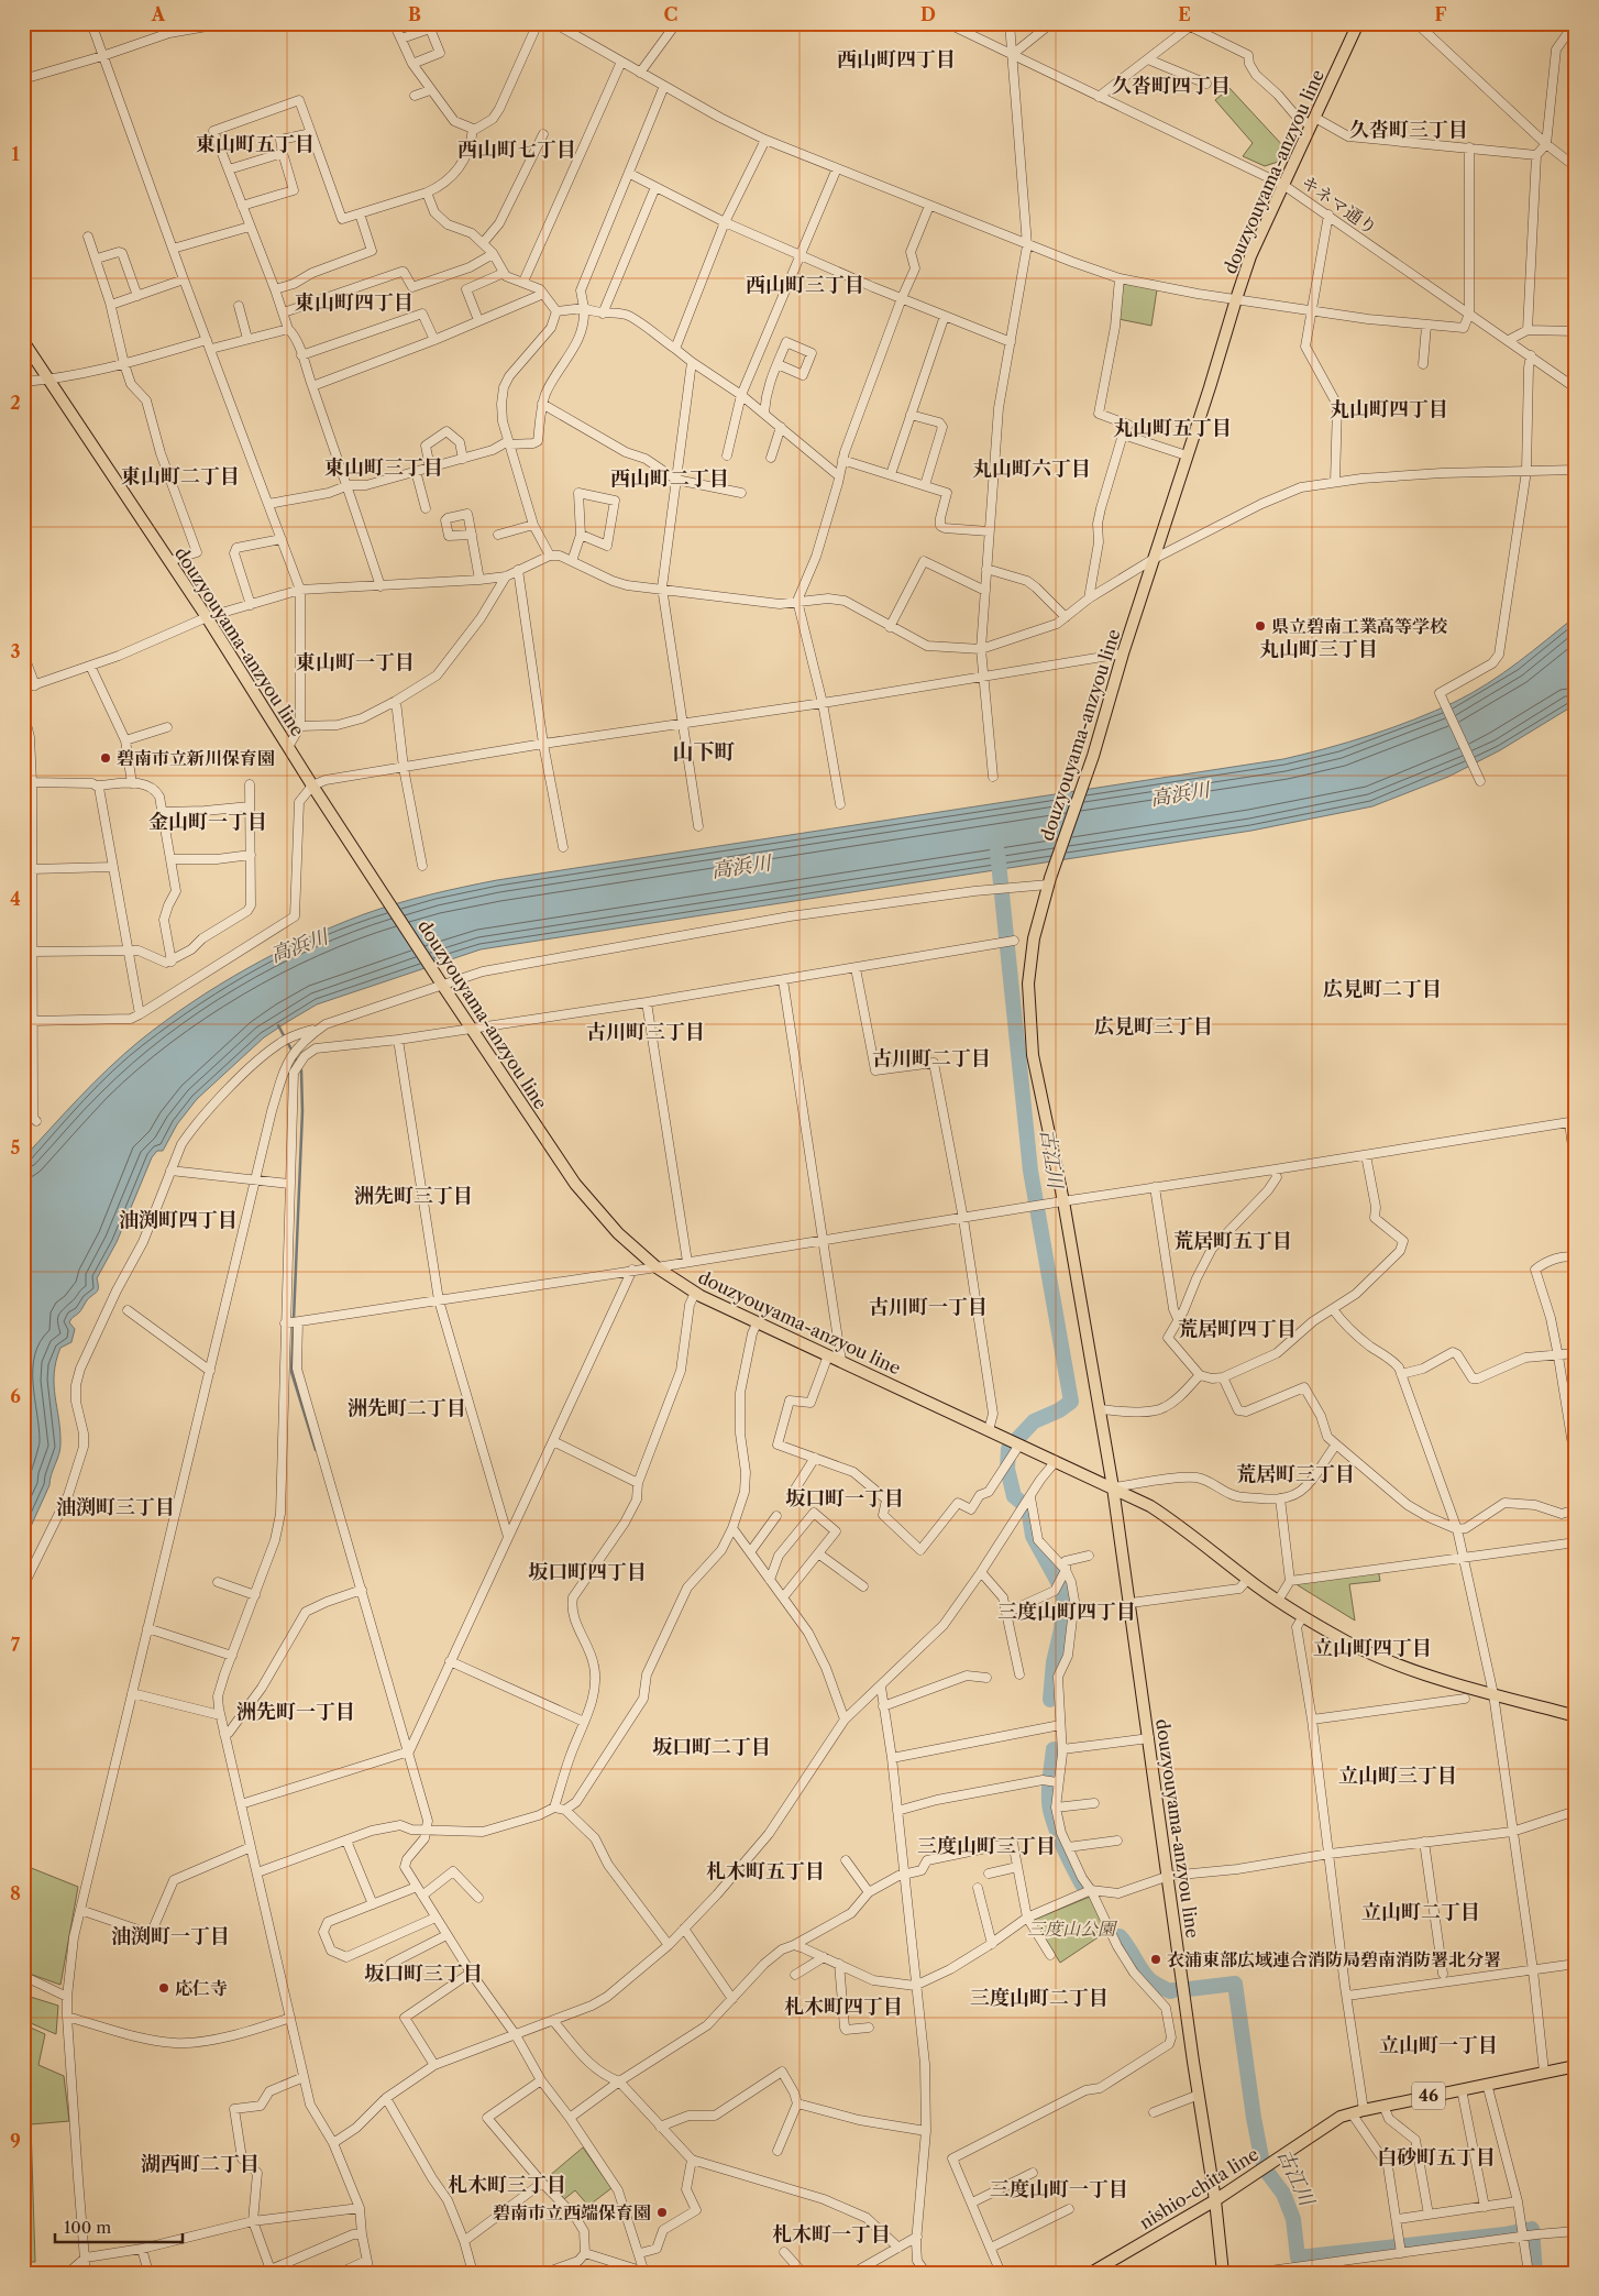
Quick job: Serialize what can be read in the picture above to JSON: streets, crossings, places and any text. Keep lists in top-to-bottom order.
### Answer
{
  "streets": {
    "main road": ["douzyouyama-anzyou line", "46", "nishio-chita line"],
    "street": ["キネマ通り"]
  },
  "crossings": [
    ["douzyouyama-anzyou line", "キネマ通り"],
    ["douzyouyama-anzyou line", "nishio-chita line"]
  ],
  "districts": [
    "西山町四丁目",
    "久沓町四丁目",
    "久沓町三丁目",
    "東山町五丁目",
    "西山町七丁目",
    "西山町三丁目",
    "東山町四丁目",
    "丸山町四丁目",
    "丸山町五丁目",
    "東山町三丁目",
    "丸山町六丁目",
    "東山町二丁目",
    "西山町二丁目",
    "丸山町三丁目",
    "東山町一丁目",
    "山下町",
    "金山町一丁目",
    "広見町二丁目",
    "広見町三丁目",
    "古川町三丁目",
    "古川町二丁目",
    "洲先町三丁目",
    "油渕町四丁目",
    "荒居町五丁目",
    "古川町一丁目",
    "荒居町四丁目",
    "洲先町二丁目",
    "荒居町三丁目",
    "坂口町一丁目",
    "油渕町三丁目",
    "坂口町四丁目",
    "三度山町四丁目",
    "立山町四丁目",
    "洲先町一丁目",
    "坂口町二丁目",
    "立山町三丁目",
    "三度山町三丁目",
    "札木町五丁目",
    "立山町二丁目",
    "油渕町一丁目",
    "坂口町三丁目",
    "三度山町二丁目",
    "札木町四丁目",
    "立山町一丁目",
    "白砂町五丁目",
    "湖西町二丁目",
    "札木町三丁目",
    "三度山町一丁目",
    "札木町一丁目"
  ],
  "water": ["高浜川", "古江川"],
  "parks": ["三度山公園"],
  "places": [
    "県立碧南工業高等学校",
    "碧南市立新川保育園",
    "衣浦東部広域連合消防局碧南消防署北分署",
    "応仁寺",
    "碧南市立西端保育園"
  ],
  "scale_bar": "100 m",
  "grid": {
    "columns": [
      "A",
      "B",
      "C",
      "D",
      "E",
      "F"
    ],
    "rows": [
      "1",
      "2",
      "3",
      "4",
      "5",
      "6",
      "7",
      "8",
      "9"
    ]
  }
}
